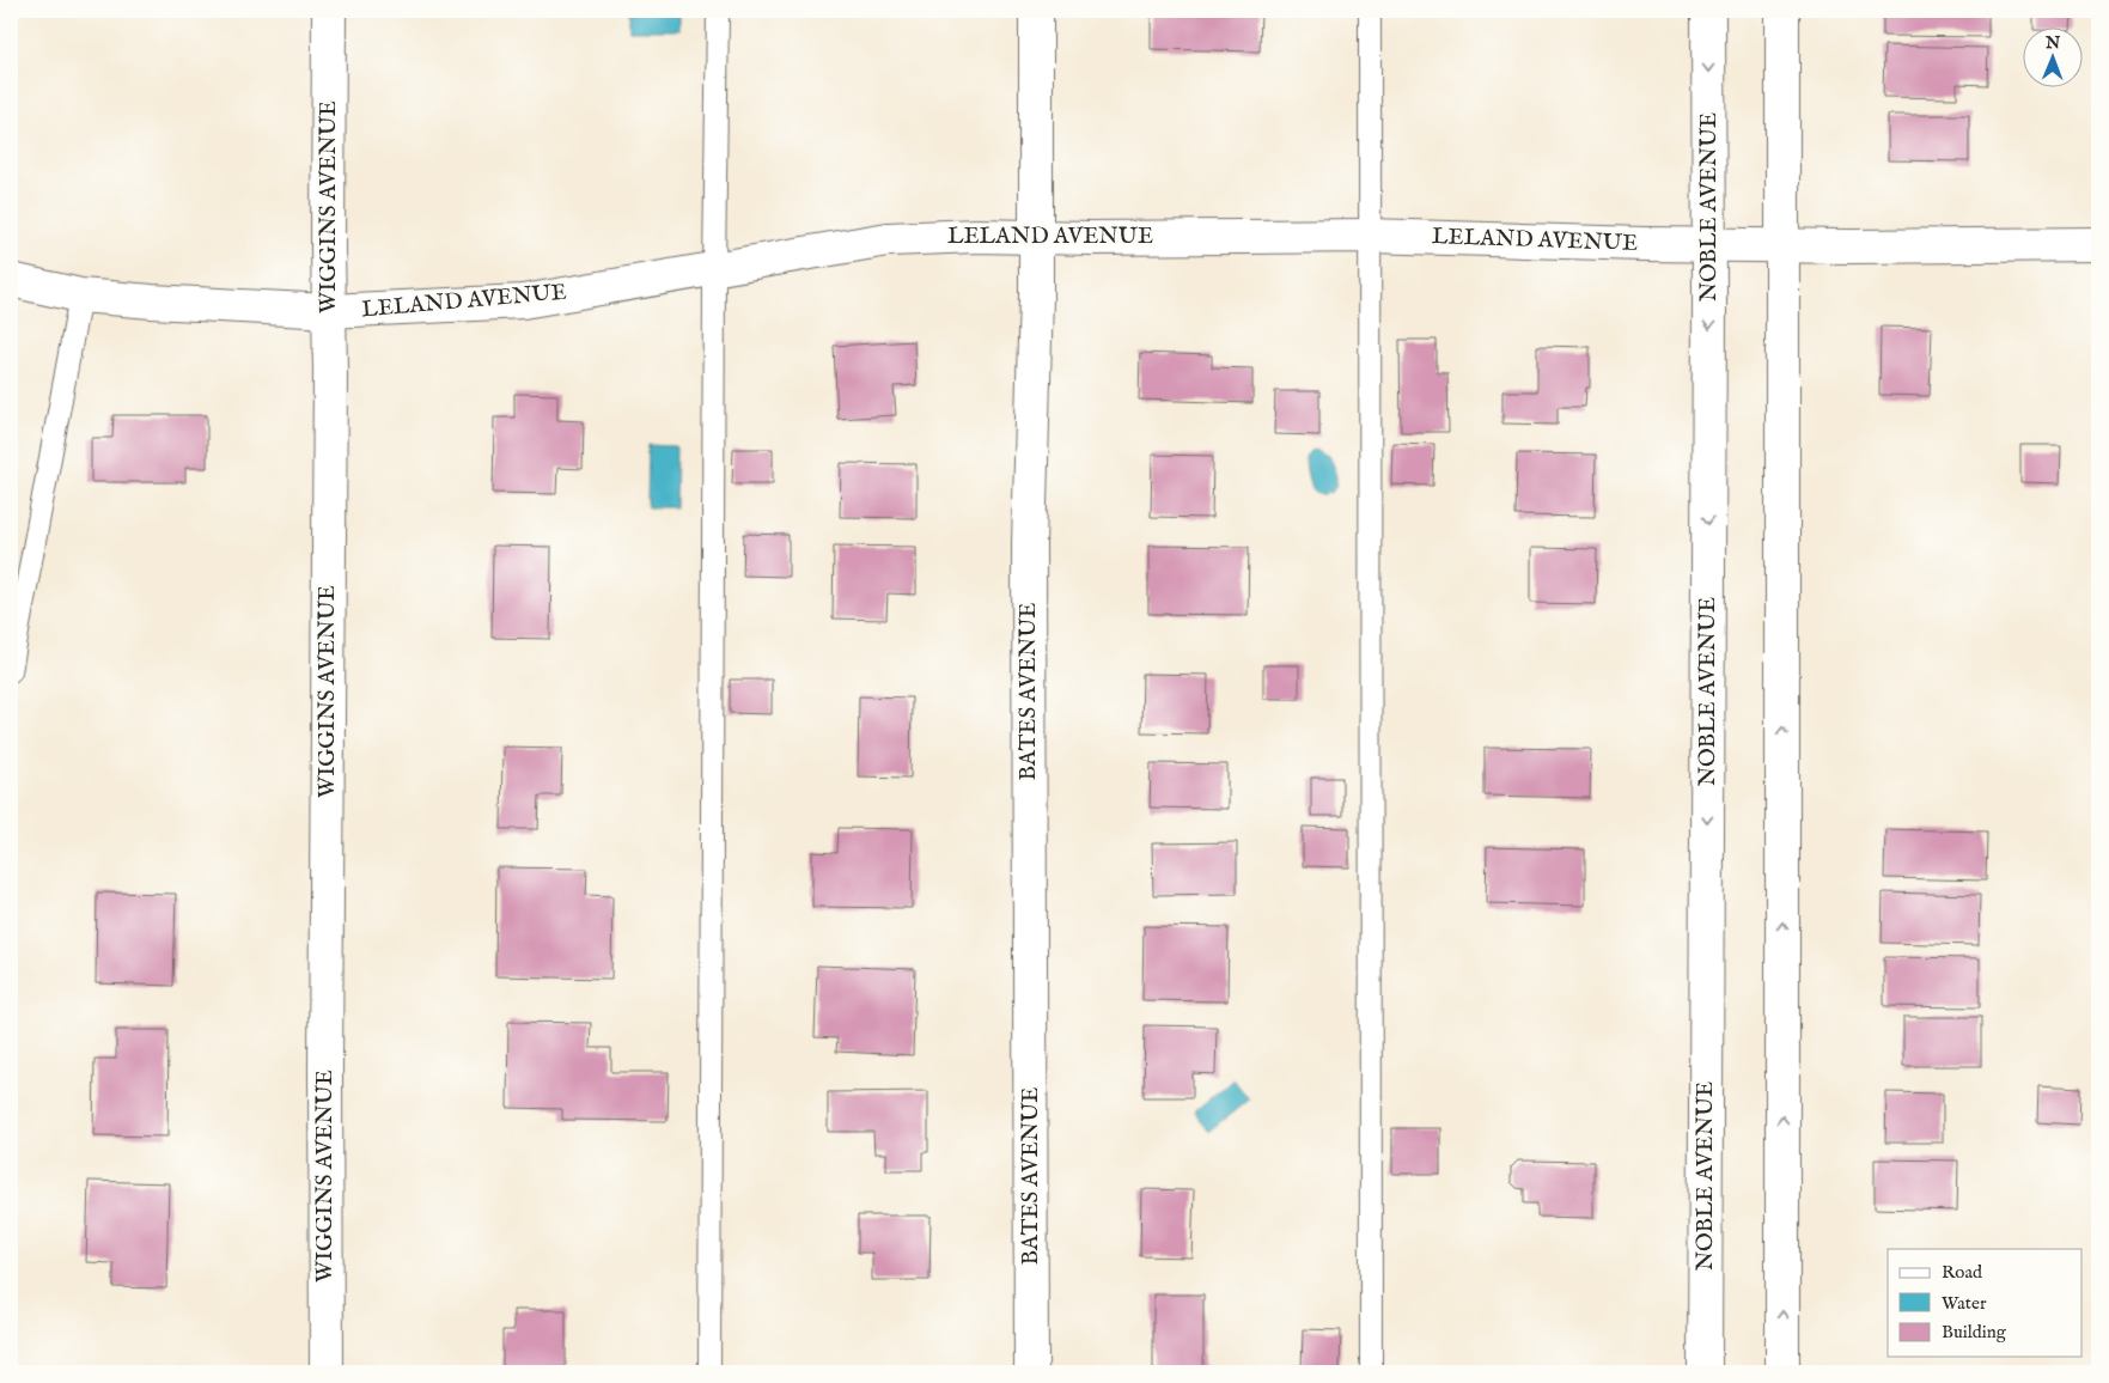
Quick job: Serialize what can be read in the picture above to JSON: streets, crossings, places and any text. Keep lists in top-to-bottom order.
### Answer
{
  "streets": {
    "street": [
      "WIGGINS AVENUE",
      "NOBLE AVENUE",
      "LELAND AVENUE",
      "BATES AVENUE"
    ]
  },
  "crossings": [
    ["WIGGINS AVENUE", "LELAND AVENUE"],
    ["NOBLE AVENUE", "LELAND AVENUE"],
    ["LELAND AVENUE", "BATES AVENUE"]
  ],
  "legend": ["Road", "Water", "Building"],
  "north": "top"
}
